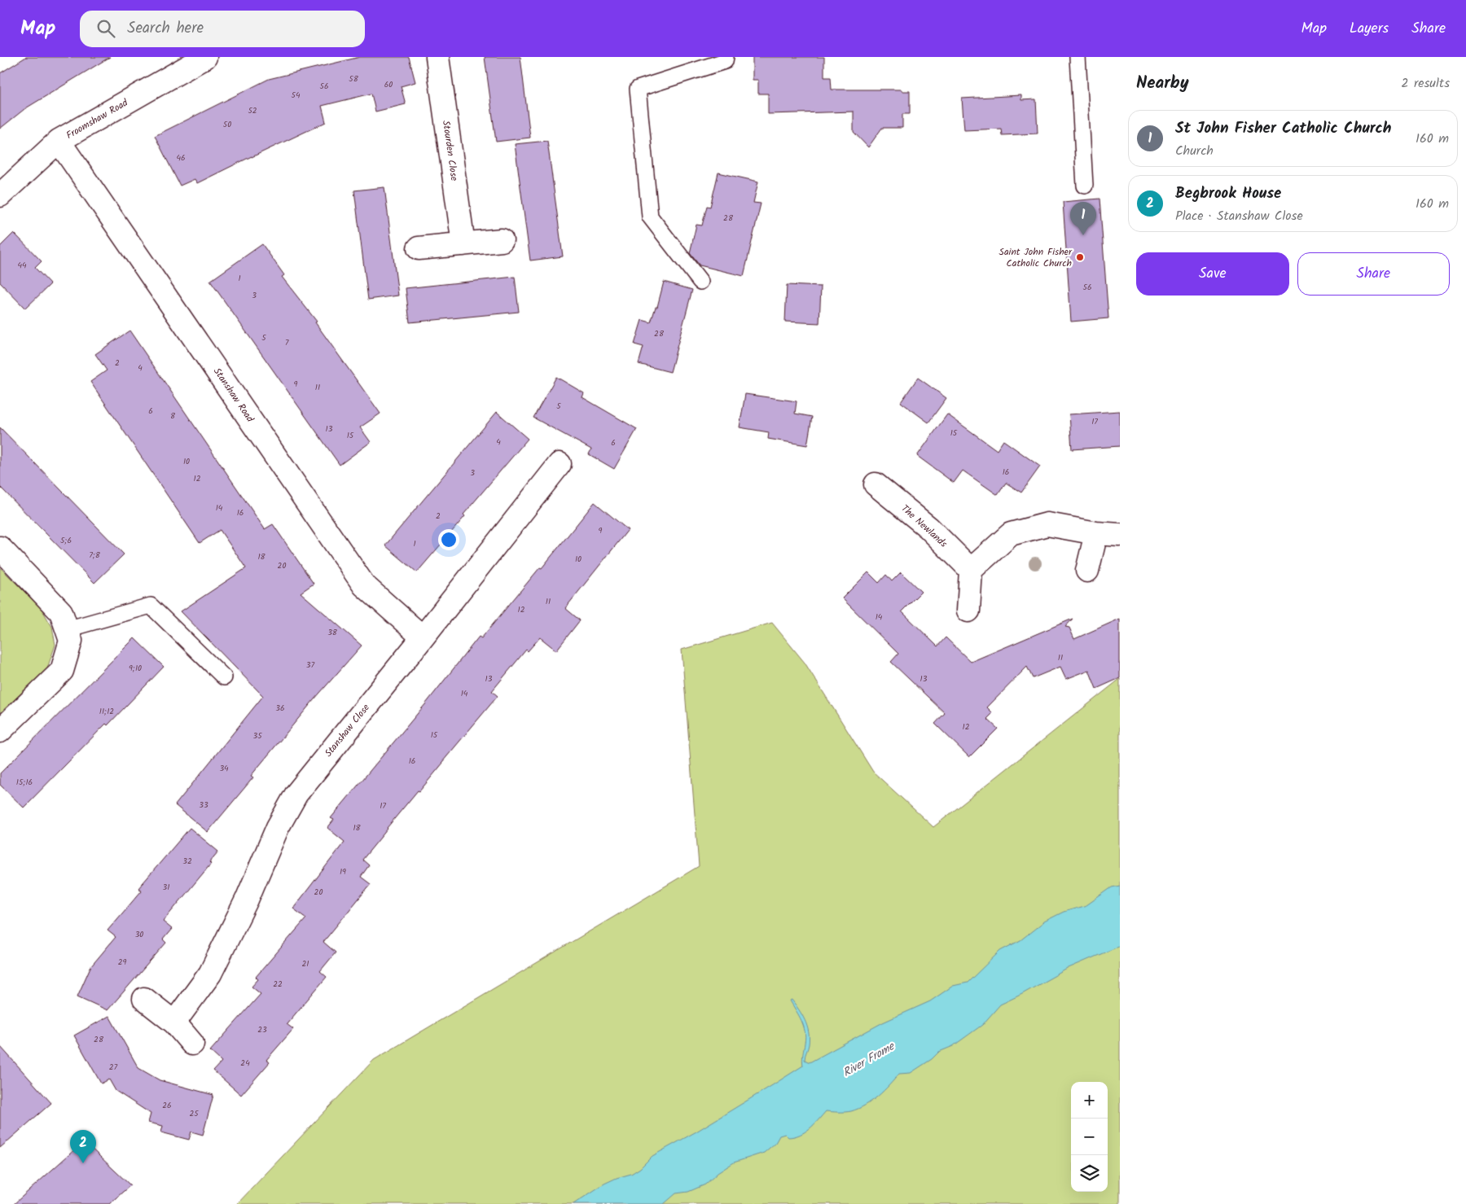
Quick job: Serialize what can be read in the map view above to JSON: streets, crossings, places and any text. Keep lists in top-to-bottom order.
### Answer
{
  "streets": {
    "street": [
      "Froomshaw Road",
      "Stourden Close",
      "Stanshaw Road",
      "The Newlands",
      "Stanshaw Close"
    ]
  },
  "crossings": [
    ["Froomshaw Road", "Stanshaw Road"],
    ["Stanshaw Road", "Stanshaw Close"]
  ],
  "water": ["River Frome"],
  "places": ["Saint John Fisher Catholic Church"],
  "house_numbers": [
    "58",
    "60",
    "56",
    "54",
    "52",
    "50",
    "46",
    "28",
    "44",
    "1",
    "56",
    "3",
    "28",
    "5",
    "7",
    "2",
    "4",
    "9",
    "11",
    "5",
    "6",
    "8",
    "17",
    "13",
    "15",
    "15",
    "4",
    "6",
    "10",
    "16",
    "3",
    "12",
    "14",
    "16",
    "2",
    "9",
    "5;6",
    "1",
    "7;8",
    "18",
    "10",
    "20",
    "11",
    "12",
    "14",
    "38",
    "11",
    "37",
    "9;10",
    "13",
    "13",
    "14",
    "36",
    "11;12",
    "12",
    "15",
    "35",
    "16",
    "34",
    "15;16",
    "33",
    "17",
    "18",
    "32",
    "19",
    "31",
    "20",
    "30",
    "29",
    "21",
    "22",
    "23",
    "28",
    "24",
    "27",
    "26",
    "25"
  ],
  "page": {
    "header": "Map",
    "search": "Search here",
    "nav": ["Map", "Layers", "Share"],
    "heading": ["Nearby", "2 results"],
    "list": [
      {
        "mark": "1",
        "name": "St John Fisher Catholic Church",
        "note": "Church",
        "value": "160 m"
      },
      {
        "mark": "2",
        "name": "Begbrook House",
        "note": "Place · Stanshaw Close",
        "value": "160 m"
      }
    ],
    "pins": ["1", "2"],
    "buttons": ["Save", "Share"],
    "map_buttons": ["+", "−"]
  }
}
